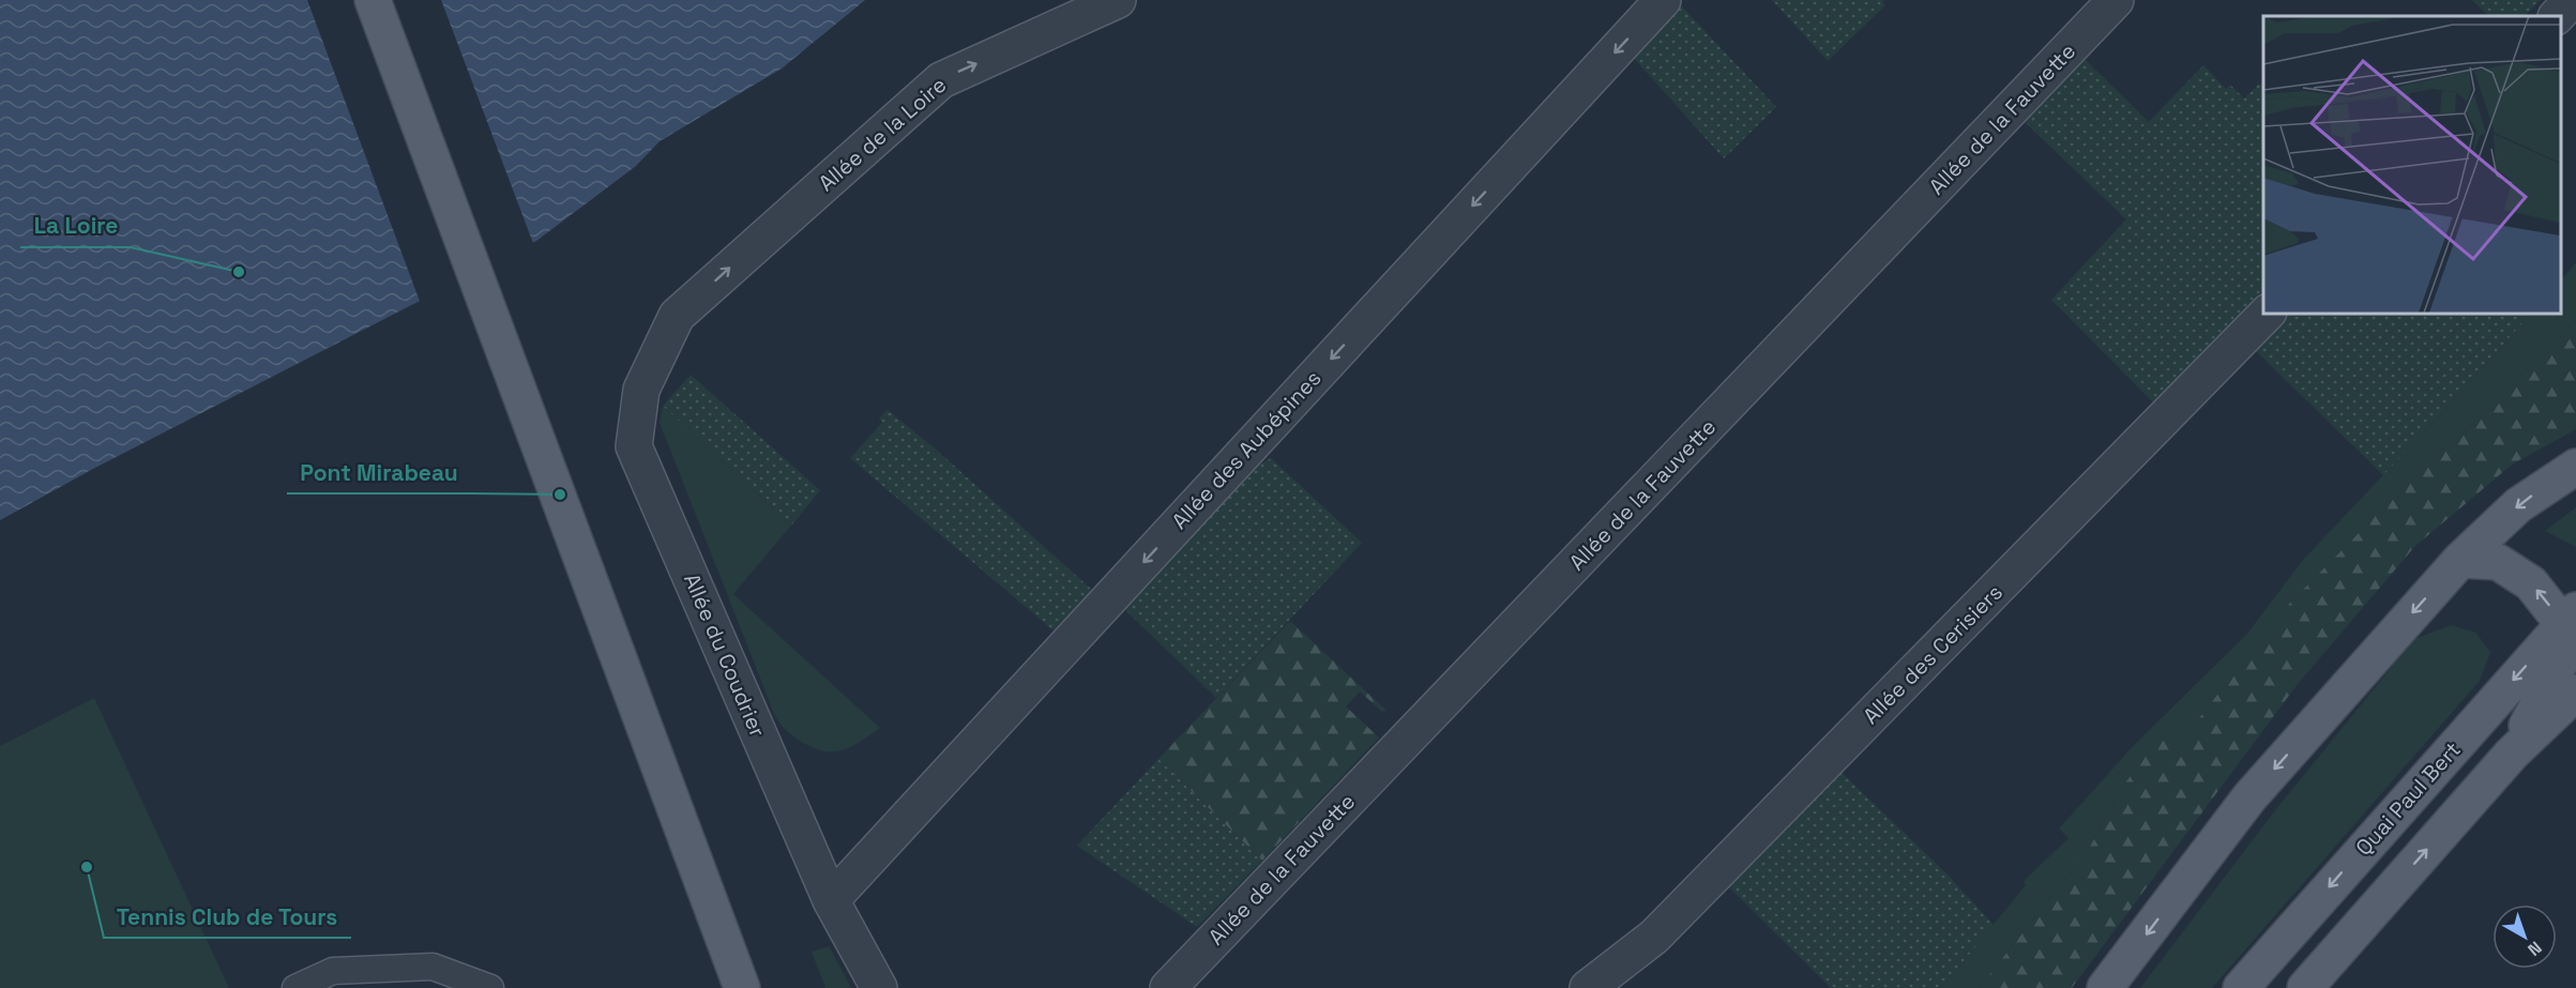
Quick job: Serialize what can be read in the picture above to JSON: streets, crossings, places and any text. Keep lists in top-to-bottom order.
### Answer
{
  "streets": {
    "main road": ["Quai Paul Bert"],
    "street": [
      "Allée de la Fauvette",
      "Allée de la Loire",
      "Allée des Aubépines",
      "Allée des Cerisiers",
      "Allée du Coudrier"
    ]
  },
  "crossings": [
    ["Allée de la Loire", "Allée du Coudrier"],
    ["Allée des Aubépines", "Allée du Coudrier"]
  ],
  "one_way": ["Allée de la Loire", "Allée des Aubépines"],
  "places": ["La Loire", "Pont Mirabeau", "Tennis Club de Tours"],
  "north": "bottom right"
}
